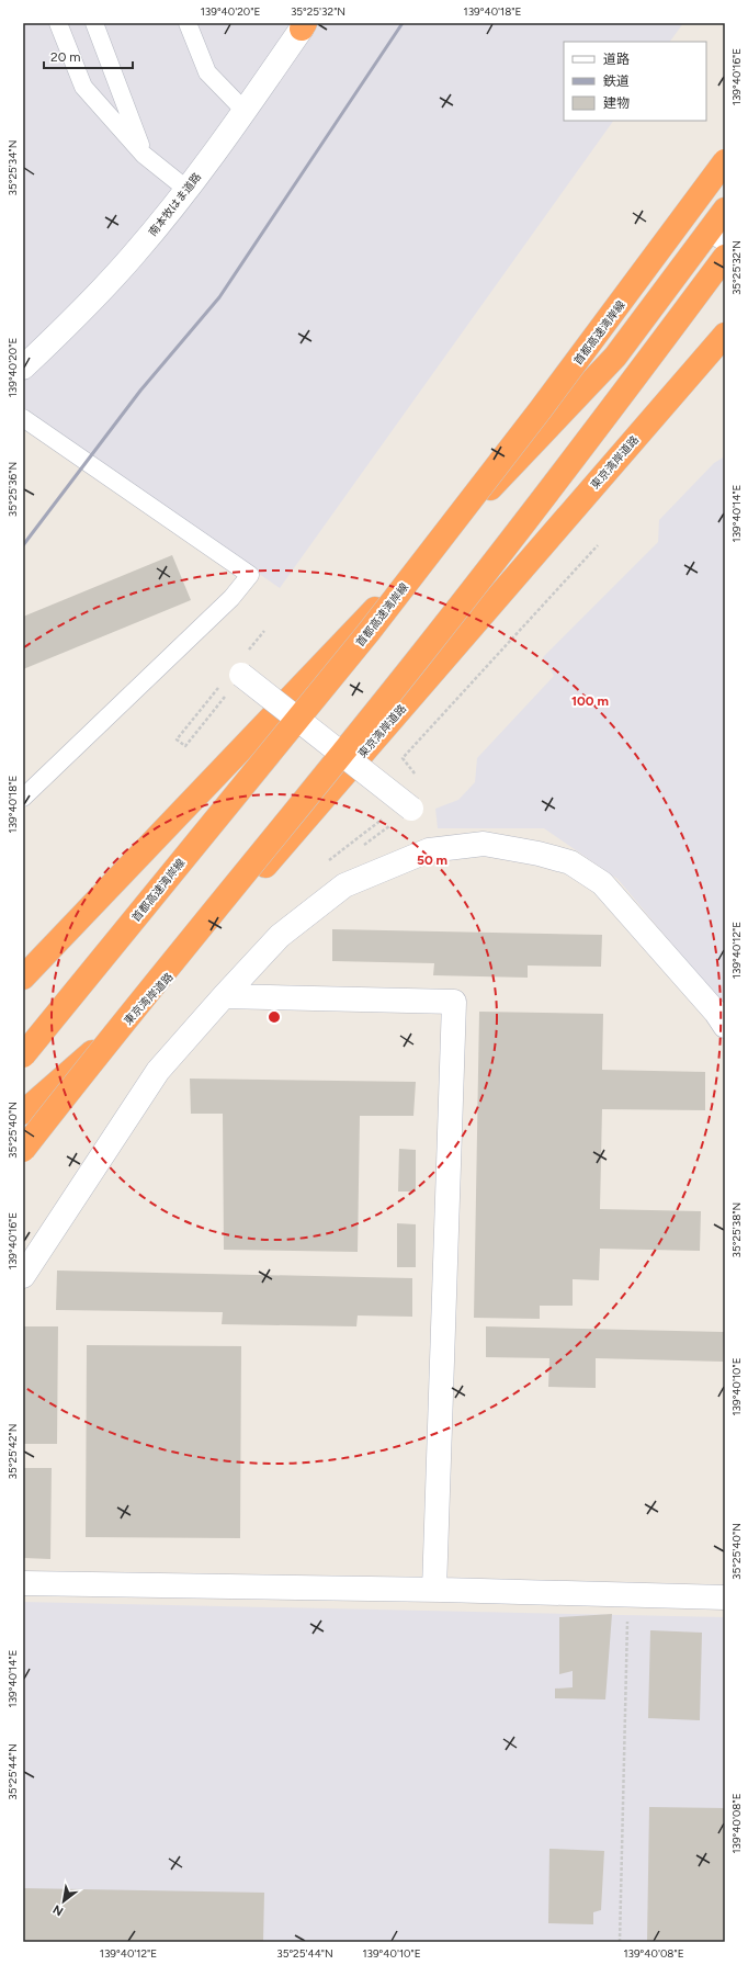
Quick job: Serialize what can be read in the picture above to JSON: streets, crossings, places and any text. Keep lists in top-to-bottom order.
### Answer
{
  "streets": {
    "highway": ["首都高速湾岸線", "東京湾岸道路"],
    "street": ["南本牧はま道路"]
  },
  "legend": ["道路", "鉄道", "建物"],
  "scale_bar": "20 m",
  "north": "bottom left",
  "coordinates": [
    "139°40'20\"E",
    "35°25'32\"N",
    "139°40'18\"E",
    "139°40'16\"E",
    "35°25'34\"N",
    "35°25'36\"N",
    "139°40'14\"E",
    "139°40'12\"E",
    "35°25'40\"N",
    "35°25'38\"N",
    "139°40'10\"E",
    "35°25'42\"N",
    "35°25'44\"N",
    "139°40'08\"E"
  ],
  "rings": ["100 m", "50 m"]
}
